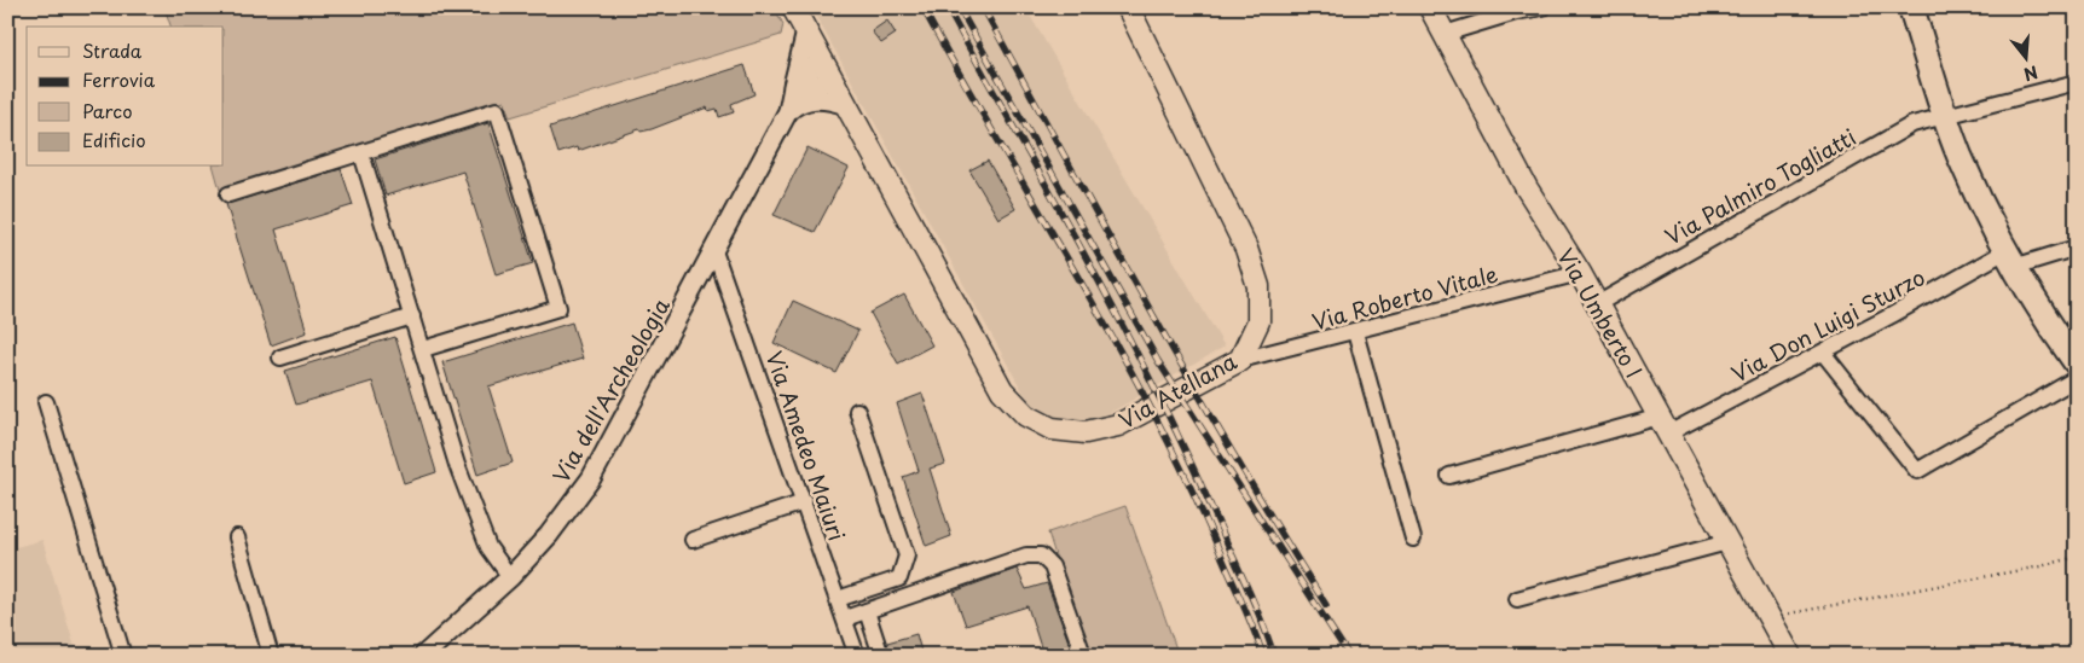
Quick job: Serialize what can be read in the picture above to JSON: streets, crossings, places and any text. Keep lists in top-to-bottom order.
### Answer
{
  "streets": {
    "main road": ["Via Umberto I", "Via Atellana"],
    "street": [
      "Via Palmiro Togliatti",
      "Via Roberto Vitale",
      "Via Don Luigi Sturzo",
      "Via dell'Archeologia",
      "Via Amedeo Maiuri"
    ]
  },
  "crossings": [
    ["Via Palmiro Togliatti", "Via Umberto I"],
    ["Via Roberto Vitale", "Via Umberto I"],
    ["Via Roberto Vitale", "Via Atellana"],
    ["Via Umberto I", "Via Don Luigi Sturzo"],
    ["Via dell'Archeologia", "Via Atellana"],
    ["Via dell'Archeologia", "Via Amedeo Maiuri"]
  ],
  "legend": [
    "Strada",
    "Ferrovia",
    "Parco",
    "Edificio"
  ],
  "north": "bottom"
}
